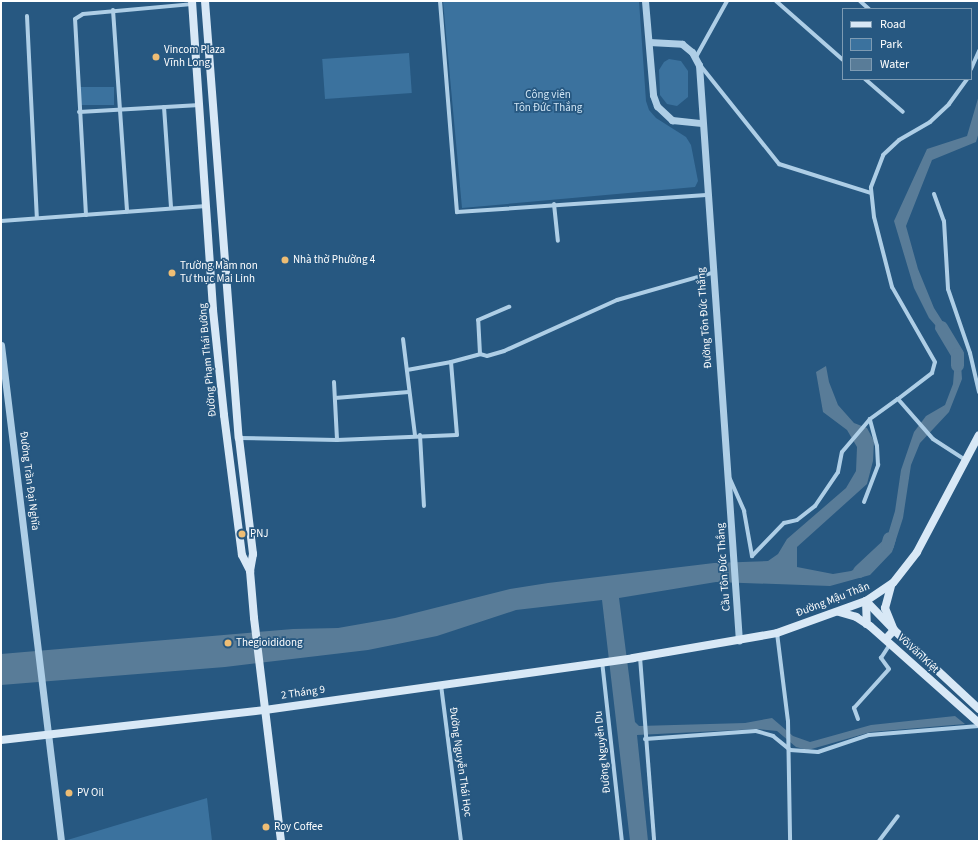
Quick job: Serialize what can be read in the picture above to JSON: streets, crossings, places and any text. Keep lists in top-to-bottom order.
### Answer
{
  "streets": {
    "main road": [
      "Đường Phạm Thái Bường",
      "Đường Mậu Thân",
      "Võ Văn Kiệt",
      "2 Tháng 9"
    ],
    "street": [
      "Đường Tôn Đức Thắng",
      "Đường Trần Đại Nghĩa",
      "Cầu Tôn Đức Thắng",
      "Đường Nguyễn Du",
      "Đường Nguyễn Thái Học"
    ]
  },
  "crossings": [
    ["Đường Tôn Đức Thắng", "Cầu Tôn Đức Thắng"],
    ["Đường Phạm Thái Bường", "2 Tháng 9"],
    ["Đường Trần Đại Nghĩa", "2 Tháng 9"],
    ["Cầu Tôn Đức Thắng", "Đường Mậu Thân"],
    ["Đường Mậu Thân", "Võ Văn Kiệt"],
    ["Đường Mậu Thân", "2 Tháng 9"],
    ["Đường Mậu Thân", "Đường Nguyễn Du"],
    ["2 Tháng 9", "Đường Nguyễn Du"],
    ["2 Tháng 9", "Đường Nguyễn Thái Học"]
  ],
  "parks": ["Công viên Tôn Đức Thắng"],
  "places": [
    "Vincom Plaza Vĩnh Long",
    "Nhà thờ Phường 4",
    "Trường Mầm non Tư thục Mai Linh",
    "PNJ",
    "Thegioididong",
    "PV Oil",
    "Roy Coffee"
  ],
  "legend": ["Road", "Park", "Water"]
}
